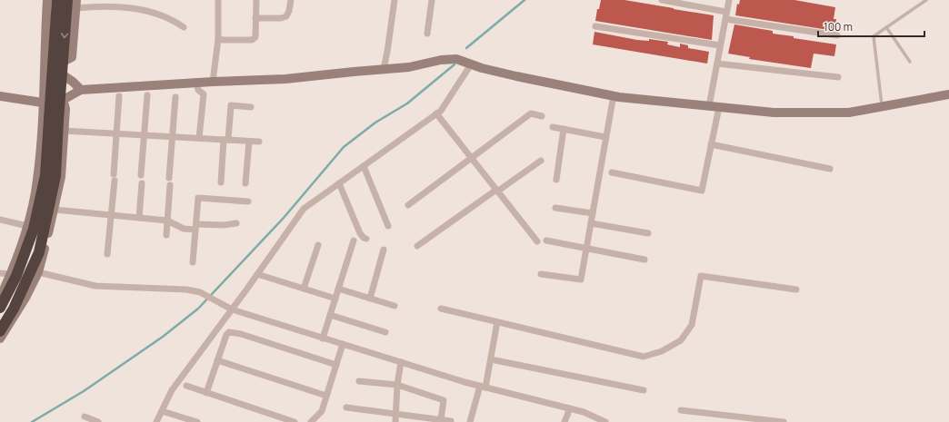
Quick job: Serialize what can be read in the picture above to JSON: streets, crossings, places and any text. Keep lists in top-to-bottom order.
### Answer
{
  "scale_bar": "100 m"
}
